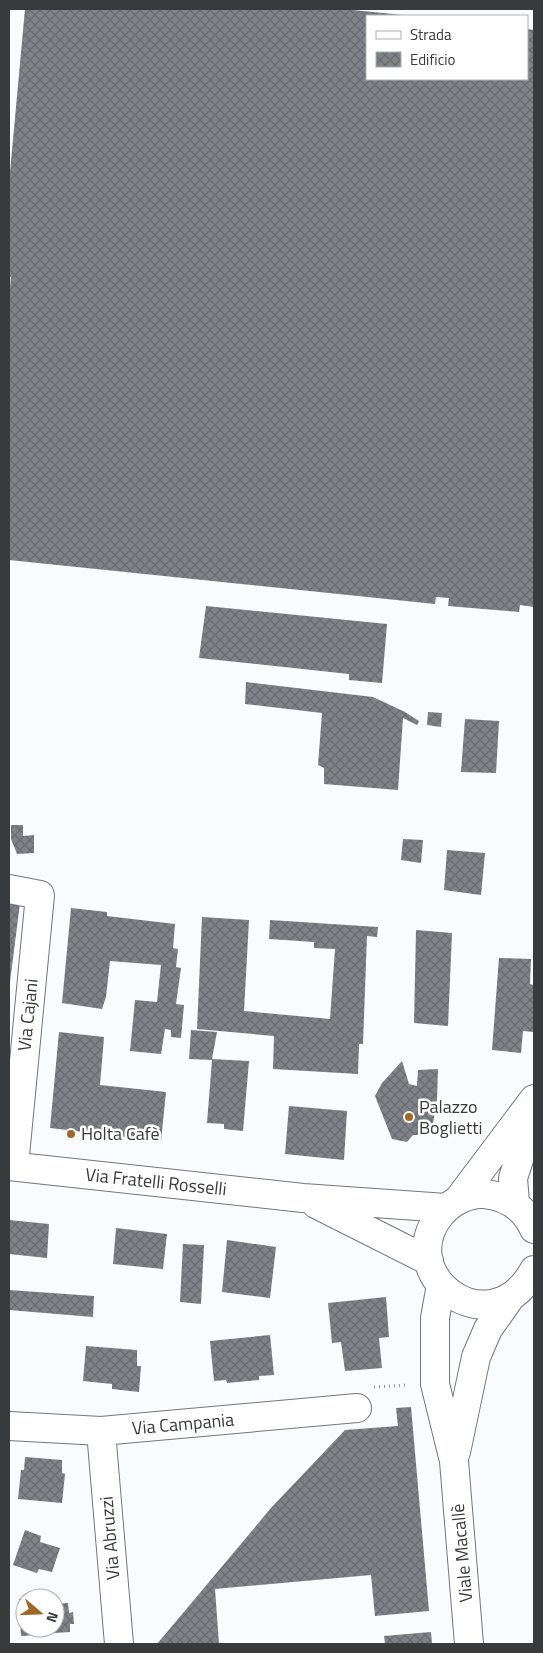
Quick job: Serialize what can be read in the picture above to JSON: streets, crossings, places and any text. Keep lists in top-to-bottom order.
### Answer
{
  "streets": {
    "street": [
      "Via Cajani",
      "Via Fratelli Rosselli",
      "Via Campania",
      "Via Abruzzi",
      "Viale Macallè"
    ]
  },
  "crossings": [
    ["Via Cajani", "Via Fratelli Rosselli"],
    ["Via Campania", "Via Abruzzi"]
  ],
  "places": ["Palazzo Boglietti", "Holta Cafè"],
  "legend": ["Strada", "Edificio"],
  "north": "right"
}
